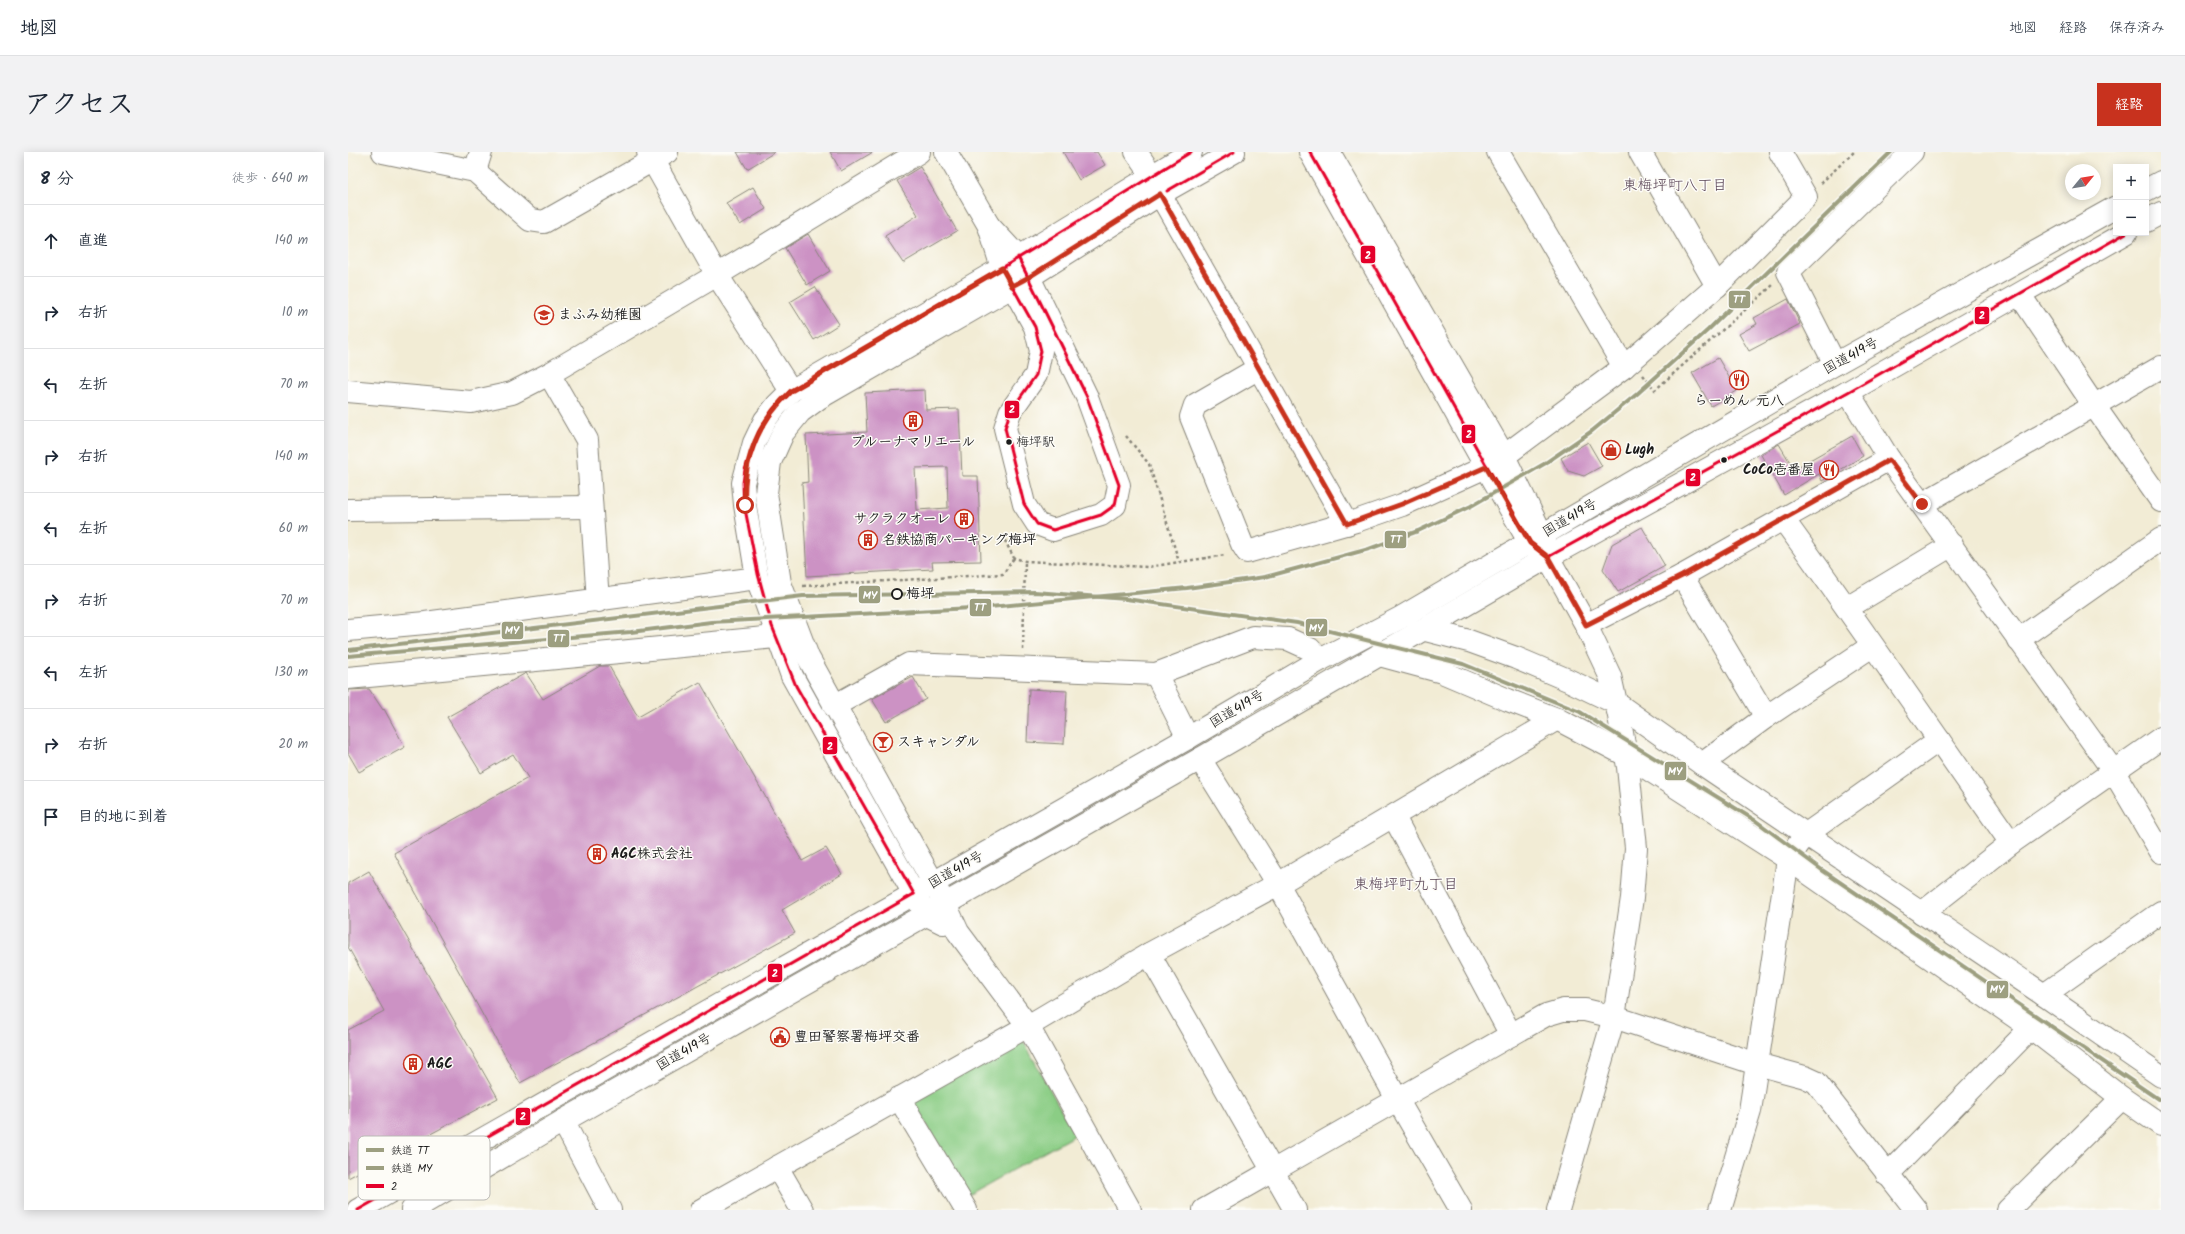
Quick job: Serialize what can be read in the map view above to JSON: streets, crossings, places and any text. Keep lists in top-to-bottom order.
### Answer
{
  "streets": {
    "main road": ["国道419号"]
  },
  "districts": ["東梅坪町八丁目", "東梅坪町九丁目"],
  "places": {
    "school or university": ["まふみ幼稚園"],
    "restaurant": ["らーめん 元八", "CoCo壱番屋"],
    "building": [
      "プルーナマリエール",
      "サクラクオーレ",
      "名鉄協商パーキング梅坪",
      "AGC株式会社",
      "AGC"
    ],
    "other": ["梅坪駅", "梅坪"],
    "shop": ["Lugh"],
    "bar": ["スキャンダル"],
    "public building": ["豊田警察署梅坪交番"]
  },
  "lines": ["rail line TT", "transit line 2", "rail line MY"],
  "legend": ["鉄道 TT", "鉄道 MY", "2"],
  "north": "top right",
  "page": {
    "header": "地図",
    "nav": ["地図", "経路", "保存済み"],
    "title": "アクセス",
    "buttons": "経路",
    "heading": ["8 分", "徒歩 · 640 m"],
    "map_buttons": ["+", "−"],
    "list": [
      ["直進", "140 m"],
      ["右折", "10 m"],
      ["左折", "70 m"],
      ["右折", "140 m"],
      ["左折", "60 m"],
      ["右折", "70 m"],
      ["左折", "130 m"],
      ["右折", "20 m"],
      "目的地に到着"
    ]
  }
}
